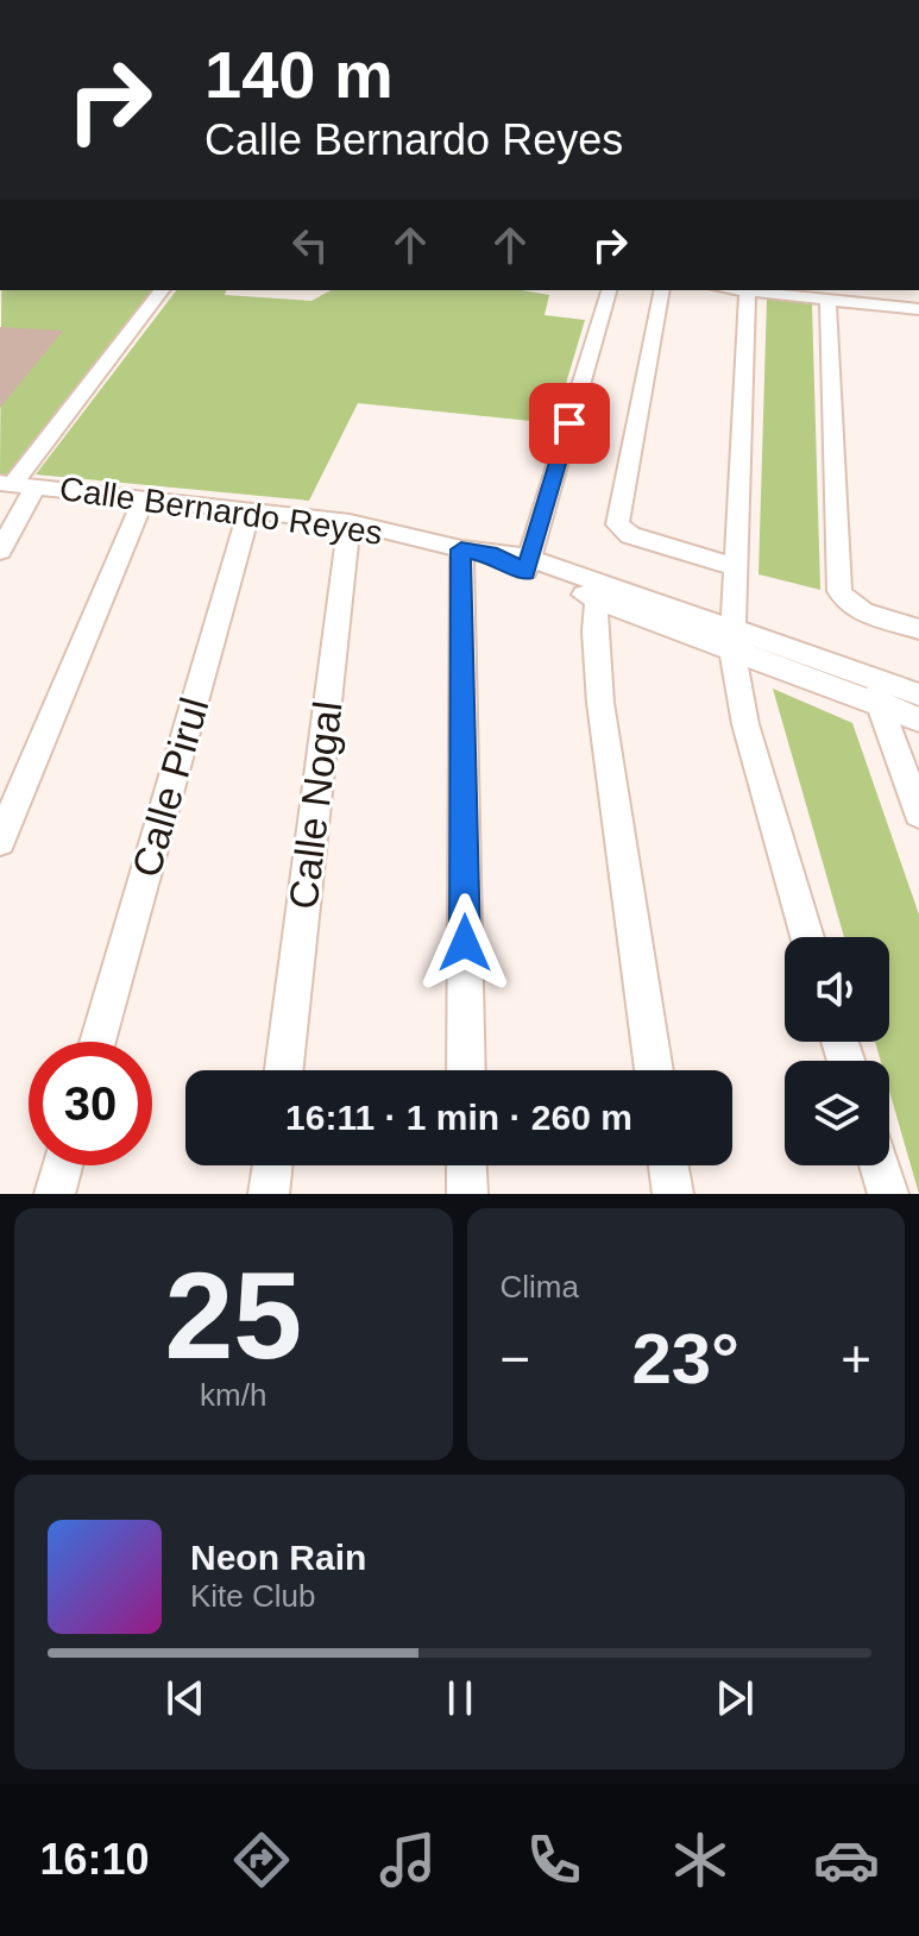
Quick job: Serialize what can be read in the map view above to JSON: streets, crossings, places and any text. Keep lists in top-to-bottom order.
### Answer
{
  "streets": {
    "street": ["Calle Bernardo Reyes", "Calle Pirul", "Calle Nogal"]
  },
  "crossings": [
    ["Calle Bernardo Reyes", "Calle Pirul"],
    ["Calle Bernardo Reyes", "Calle Nogal"]
  ],
  "page": {
    "turn": ["140 m", "Calle Bernardo Reyes"],
    "limit": "30",
    "trip": "16:11 · 1 min · 260 m",
    "tile": [
      ["25", "km/h"],
      "Clima"
    ],
    "heat": ["−", "23°", "+"],
    "song": ["Neon Rain", "Kite Club"],
    "tabs": "16:10"
  }
}
